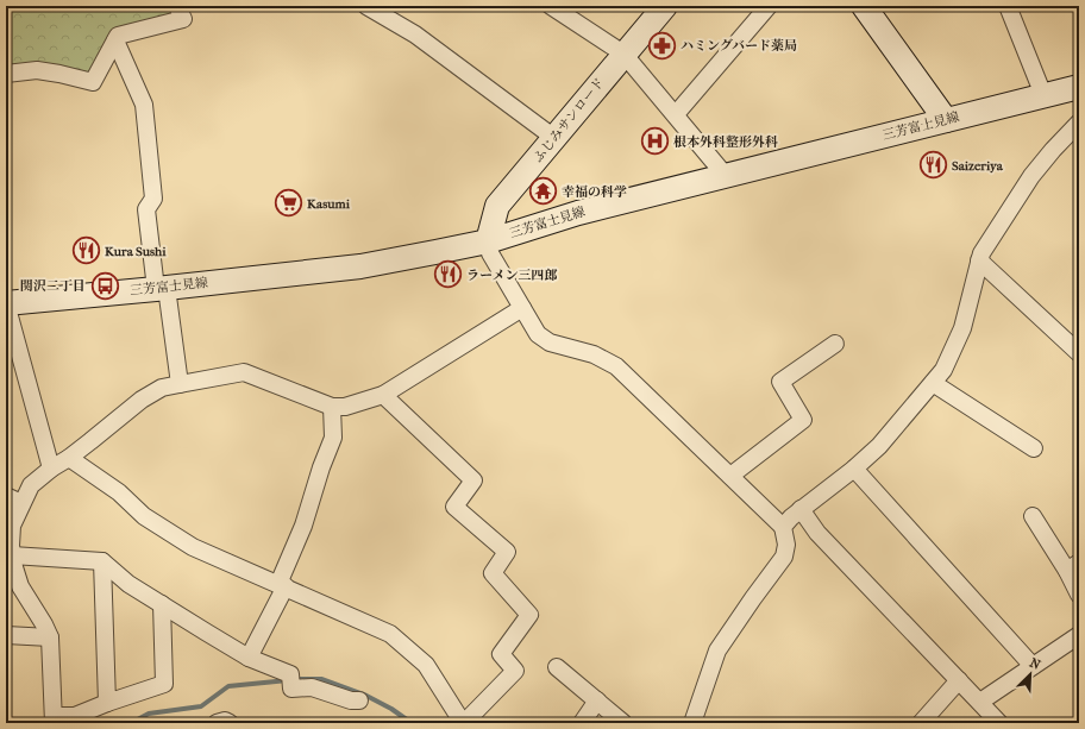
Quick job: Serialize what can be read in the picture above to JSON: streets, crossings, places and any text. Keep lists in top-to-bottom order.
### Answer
{
  "streets": {
    "main road": ["ふじみサンロード", "三芳富士見線"]
  },
  "crossings": [
    ["ふじみサンロード", "三芳富士見線"]
  ],
  "places": {
    "pharmacy": ["ハミングバード薬局"],
    "hospital": ["根本外科整形外科"],
    "restaurant": ["Saizeriya", "Kura Sushi", "ラーメン三四郎"],
    "temple": ["幸福の科学"],
    "supermarket": ["Kasumi"],
    "bus stop": ["関沢二丁目"]
  },
  "north": "top right"
}
